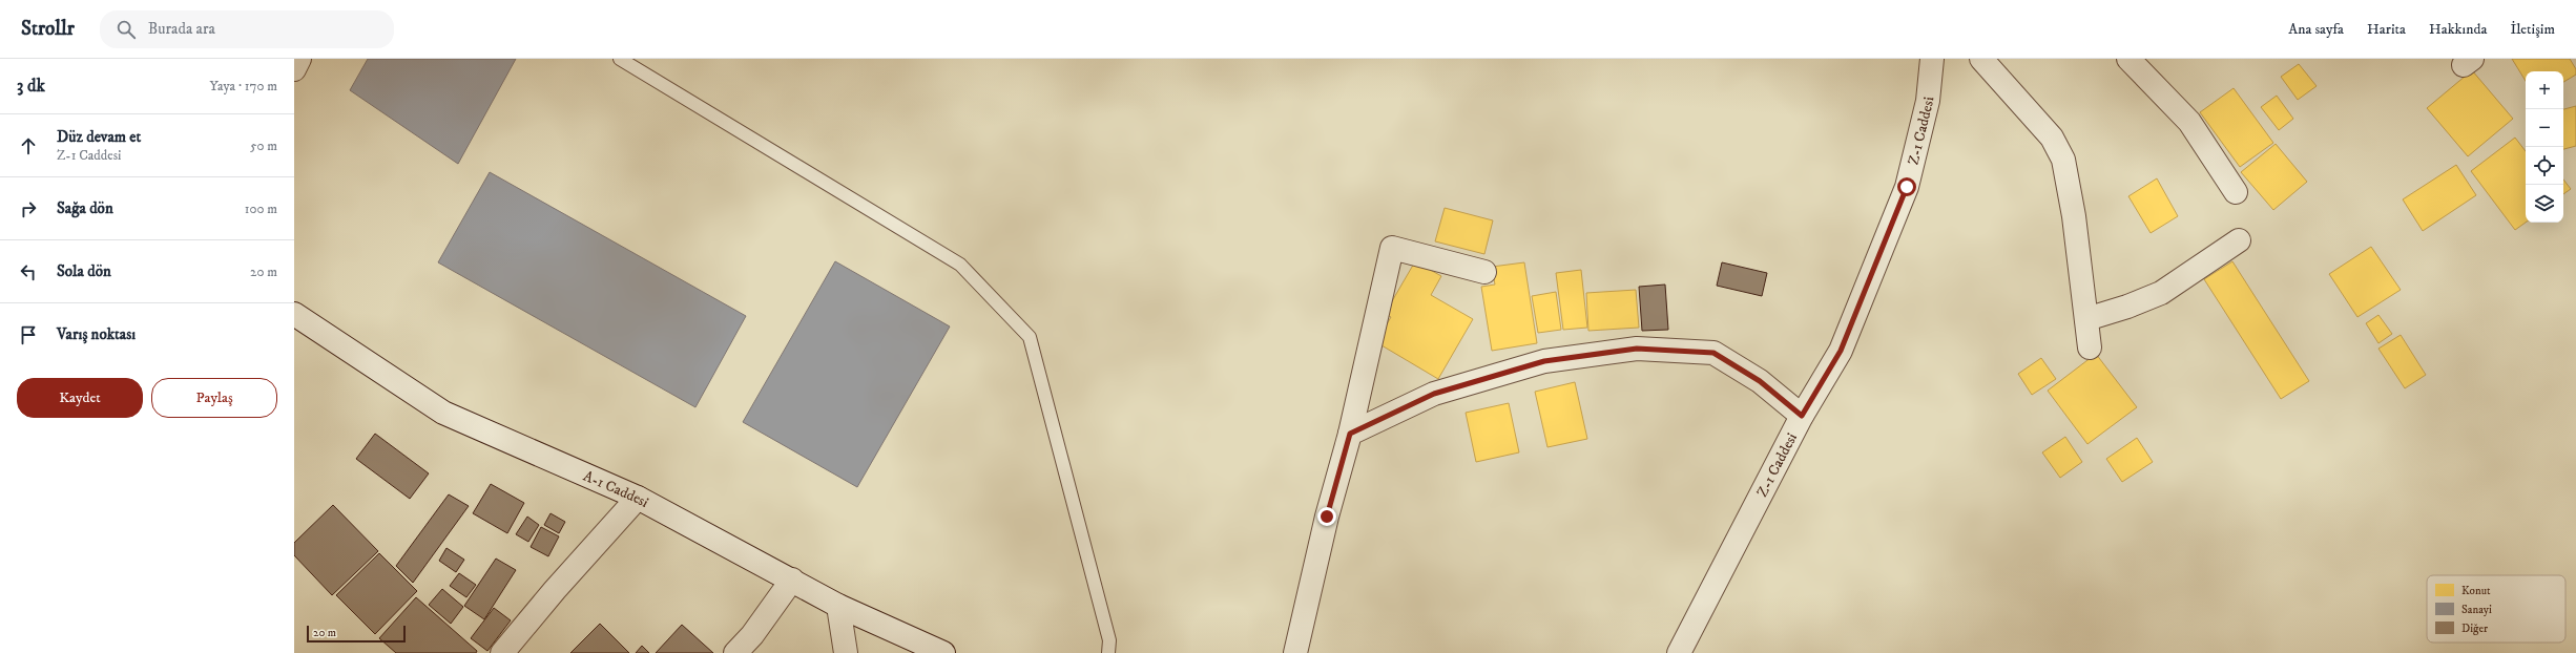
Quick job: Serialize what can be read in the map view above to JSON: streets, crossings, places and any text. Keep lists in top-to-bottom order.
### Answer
{
  "streets": {
    "street": ["Z-1 Caddesi", "A-1 Caddesi"]
  },
  "legend": ["Konut", "Sanayi", "Diğer"],
  "scale_bar": "20 m",
  "page": {
    "header": "Strollr",
    "search": "Burada ara",
    "nav": [
      "Ana sayfa",
      "Harita",
      "Hakkında",
      "İletişim"
    ],
    "heading": ["3 dk", "Yaya · 170 m"],
    "map_buttons": ["+", "−"],
    "list": [
      ["Düz devam et", "Z-1 Caddesi", "50 m"],
      ["Sağa dön", "100 m"],
      ["Sola dön", "20 m"],
      "Varış noktası"
    ],
    "buttons": ["Kaydet", "Paylaş"],
    "scale": "20 m"
  }
}
